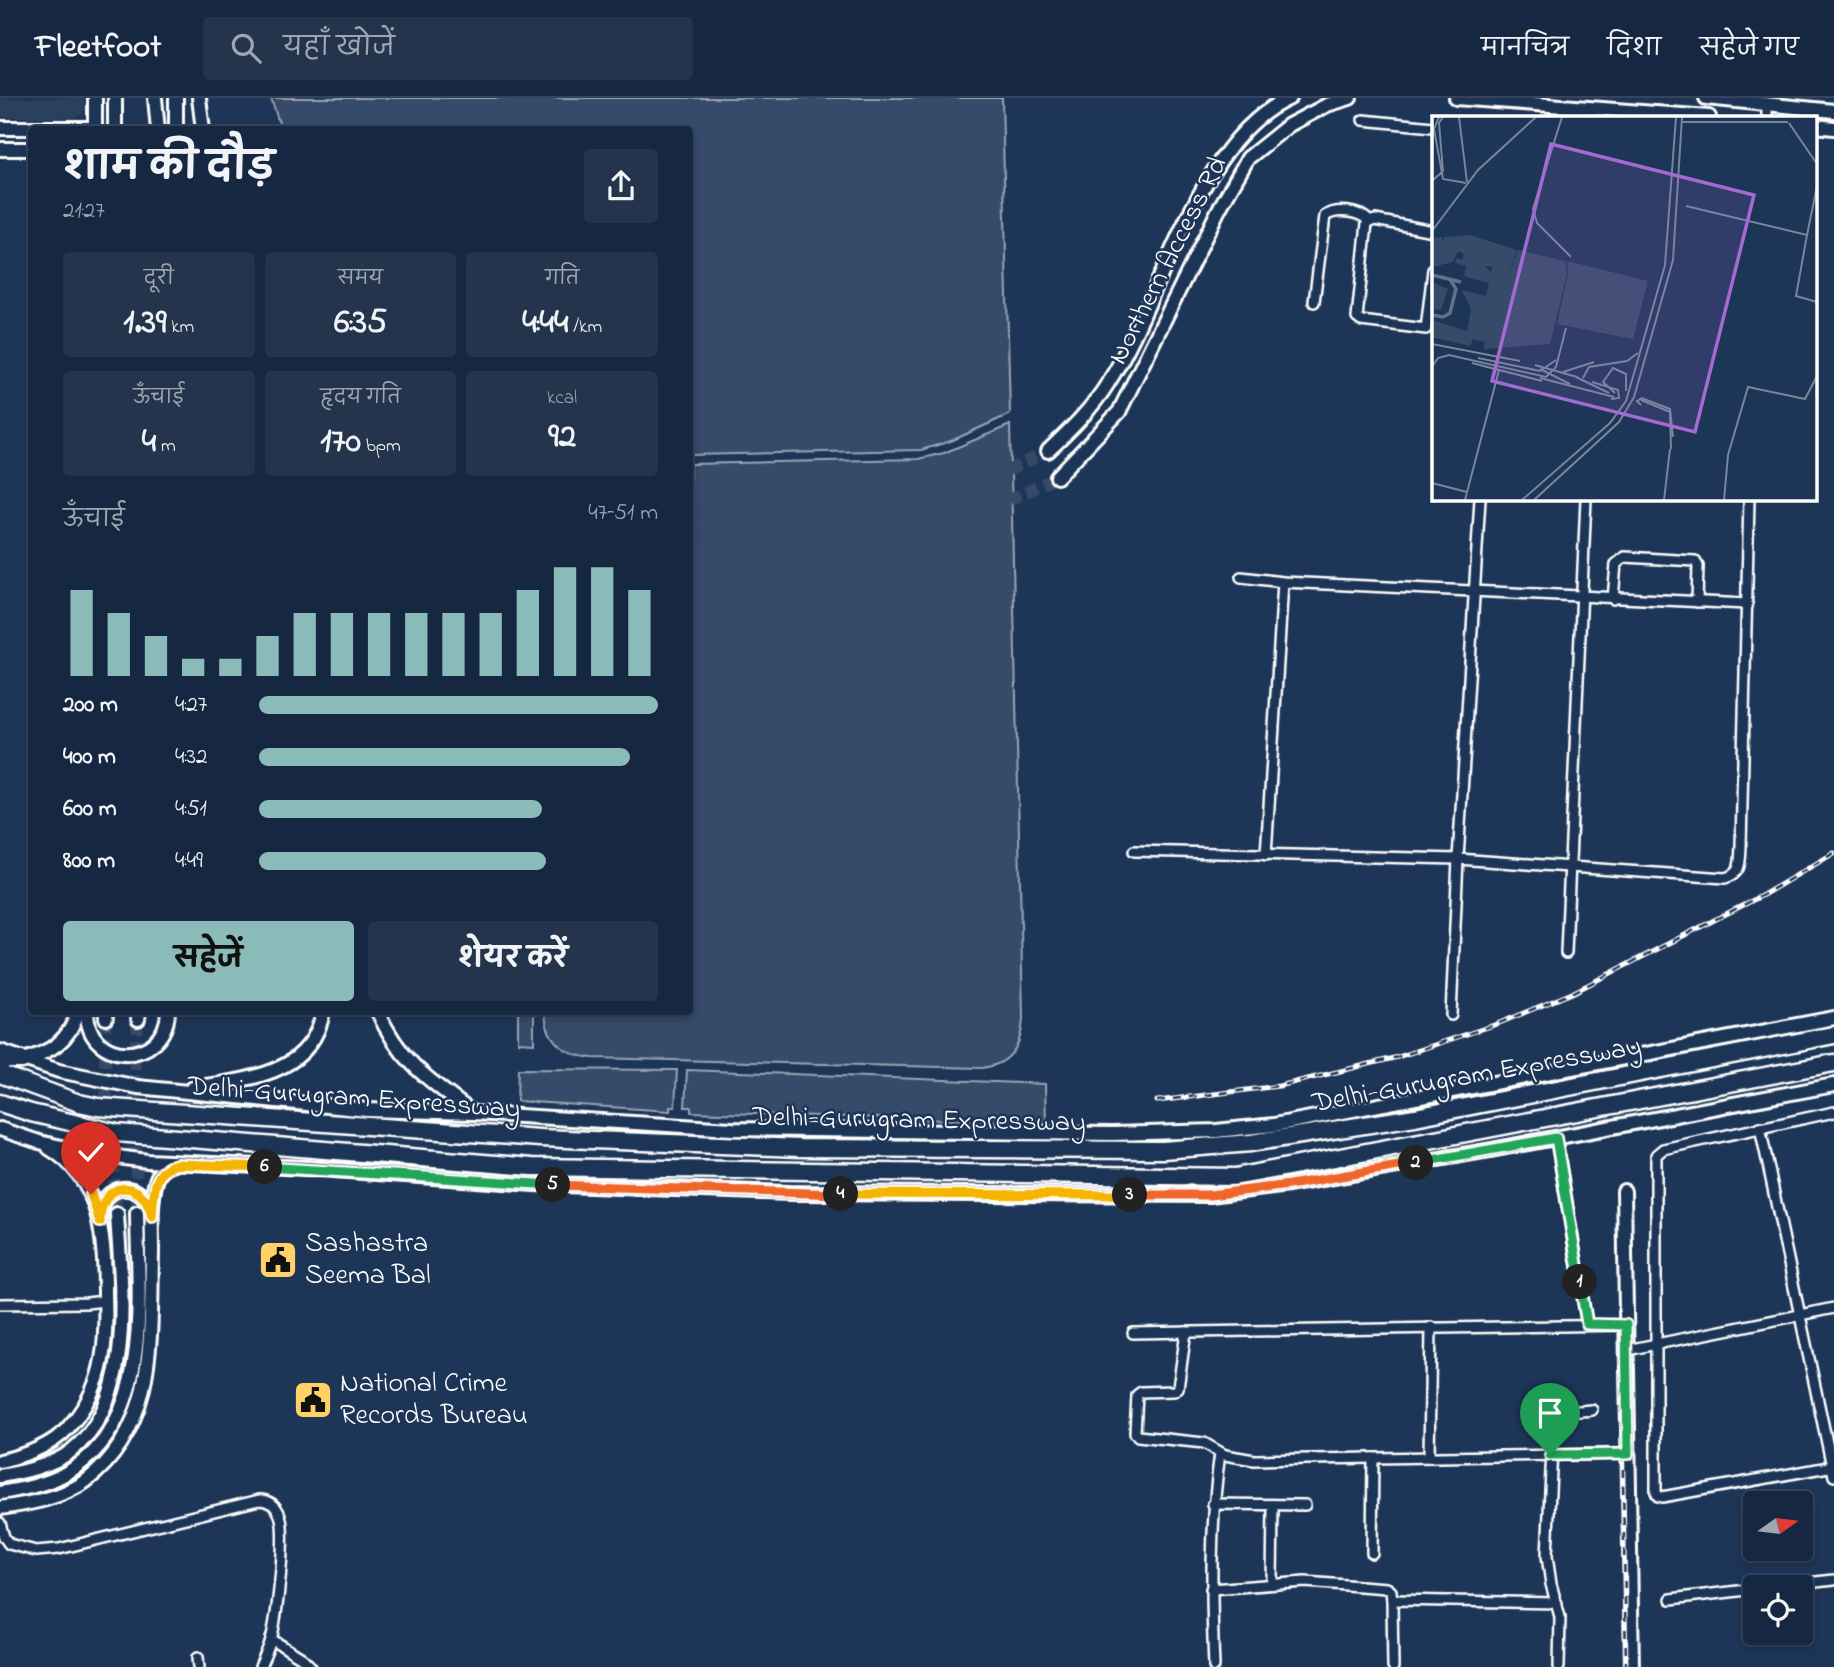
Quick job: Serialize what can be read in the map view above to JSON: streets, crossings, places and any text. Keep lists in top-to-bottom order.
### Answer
{
  "streets": {
    "highway": ["Delhi-Gurugram Expressway"],
    "main road": ["Northern Access Rd"]
  },
  "places": {
    "public building": ["Sashastra Seema Bal", "National Crime Records Bureau"]
  },
  "north": "right",
  "page": {
    "header": "Fleetfoot",
    "search": "यहाँ खोजें",
    "nav": ["मानचित्र", "दिशा", "सहेजे गए"],
    "heading": ["शाम की दौड़", "21:27"],
    "stats": [
      ["दूरी", "1.39 km"],
      ["समय", "6:35"],
      ["गति", "4:44 /km"],
      ["ऊँचाई", "4 m"],
      ["हृदय गति", "170 bpm"],
      ["kcal", "92"]
    ],
    "chart": ["ऊँचाई", "47–51 m"],
    "list": [
      {
        "name": "200 m",
        "note": "4:27"
      },
      {
        "name": "400 m",
        "note": "4:32"
      },
      {
        "name": "600 m",
        "note": "4:51"
      },
      {
        "name": "800 m",
        "note": "4:49"
      }
    ],
    "buttons": ["सहेजें", "शेयर करें"],
    "pins": [
      "2",
      "6",
      "5",
      "4",
      "3",
      "1"
    ]
  }
}
